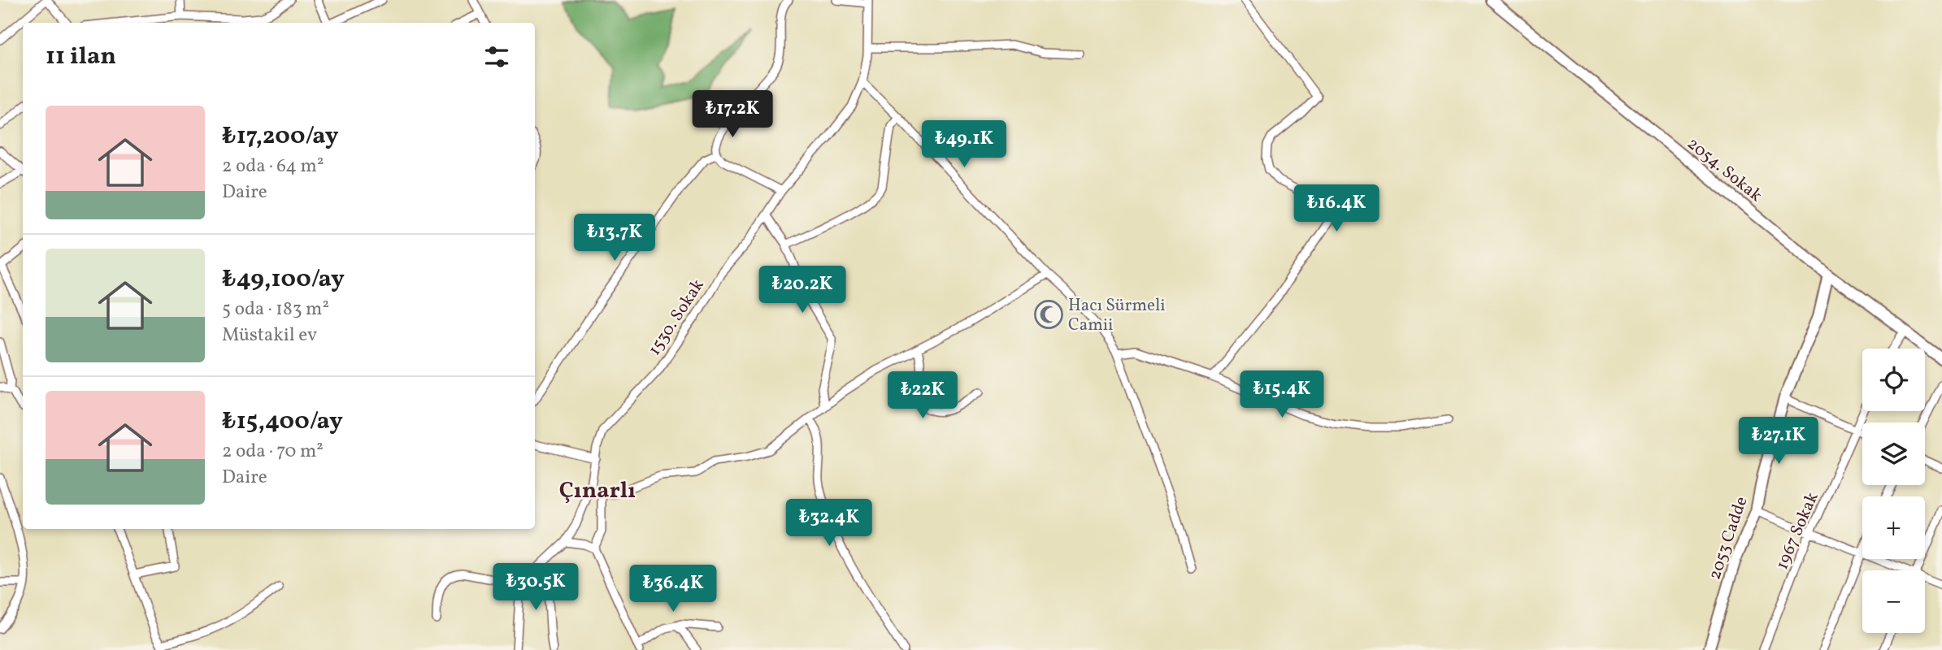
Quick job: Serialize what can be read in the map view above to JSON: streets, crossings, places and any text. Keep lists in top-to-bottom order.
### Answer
{
  "streets": {
    "main road": ["2054. Sokak", "2053 Cadde"],
    "street": ["1530. Sokak", "1967 Sokak"]
  },
  "crossings": [
    ["2054. Sokak", "2053 Cadde"]
  ],
  "districts": ["Çınarlı"],
  "places": {
    "mosque": ["Hacı Sürmeli Camii"]
  },
  "page": {
    "heading": "11 ilan",
    "price": [
      "₺17.2K",
      "₺49.1K",
      "₺16.4K",
      "₺13.7K",
      "₺20.2K",
      "₺15.4K",
      "₺22K",
      "₺27.1K",
      "₺32.4K",
      "₺30.5K",
      "₺36.4K"
    ],
    "list": [
      {
        "name": "₺17,200/ay",
        "note": "2 oda · 64 m² · Daire"
      },
      {
        "name": "₺49,100/ay",
        "note": "5 oda · 183 m² · Müstakil ev"
      },
      {
        "name": "₺15,400/ay",
        "note": "2 oda · 70 m² · Daire"
      }
    ],
    "map_buttons": ["+", "−"]
  }
}
